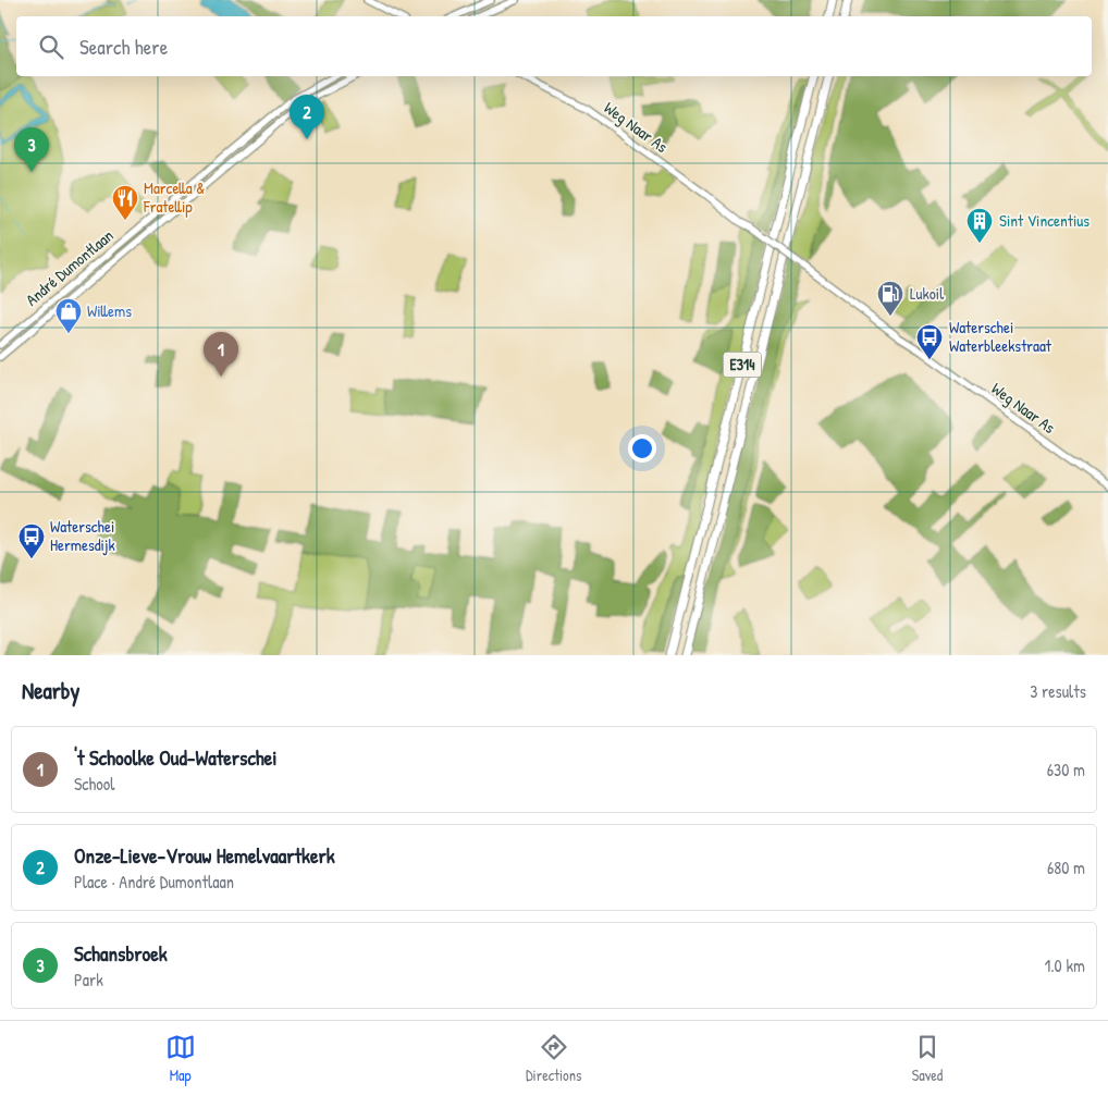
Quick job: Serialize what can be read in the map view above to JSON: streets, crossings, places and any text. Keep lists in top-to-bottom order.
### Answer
{
  "streets": {
    "highway": ["E314"],
    "main road": ["Weg Naar As", "André Dumontlaan"]
  },
  "places": {
    "restaurant": ["Marcella & Fratellip"],
    "building": ["Sint Vincentius"],
    "fuel station": ["Lukoil"],
    "shop": ["Willems"],
    "bus stop": ["Waterschei Waterbleekstraat", "Waterschei Hermesdijk"]
  },
  "page": {
    "search": "Search here",
    "pins": ["2", "3", "1"],
    "heading": ["Nearby", "3 results"],
    "list": [
      {
        "mark": "1",
        "name": "'t Schoolke Oud-Waterschei",
        "note": "School",
        "value": "630 m"
      },
      {
        "mark": "2",
        "name": "Onze-Lieve-Vrouw Hemelvaartkerk",
        "note": "Place · André Dumontlaan",
        "value": "680 m"
      },
      {
        "mark": "3",
        "name": "Schansbroek",
        "note": "Park",
        "value": "1.0 km"
      }
    ],
    "nav": ["Map", "Directions", "Saved"]
  }
}
